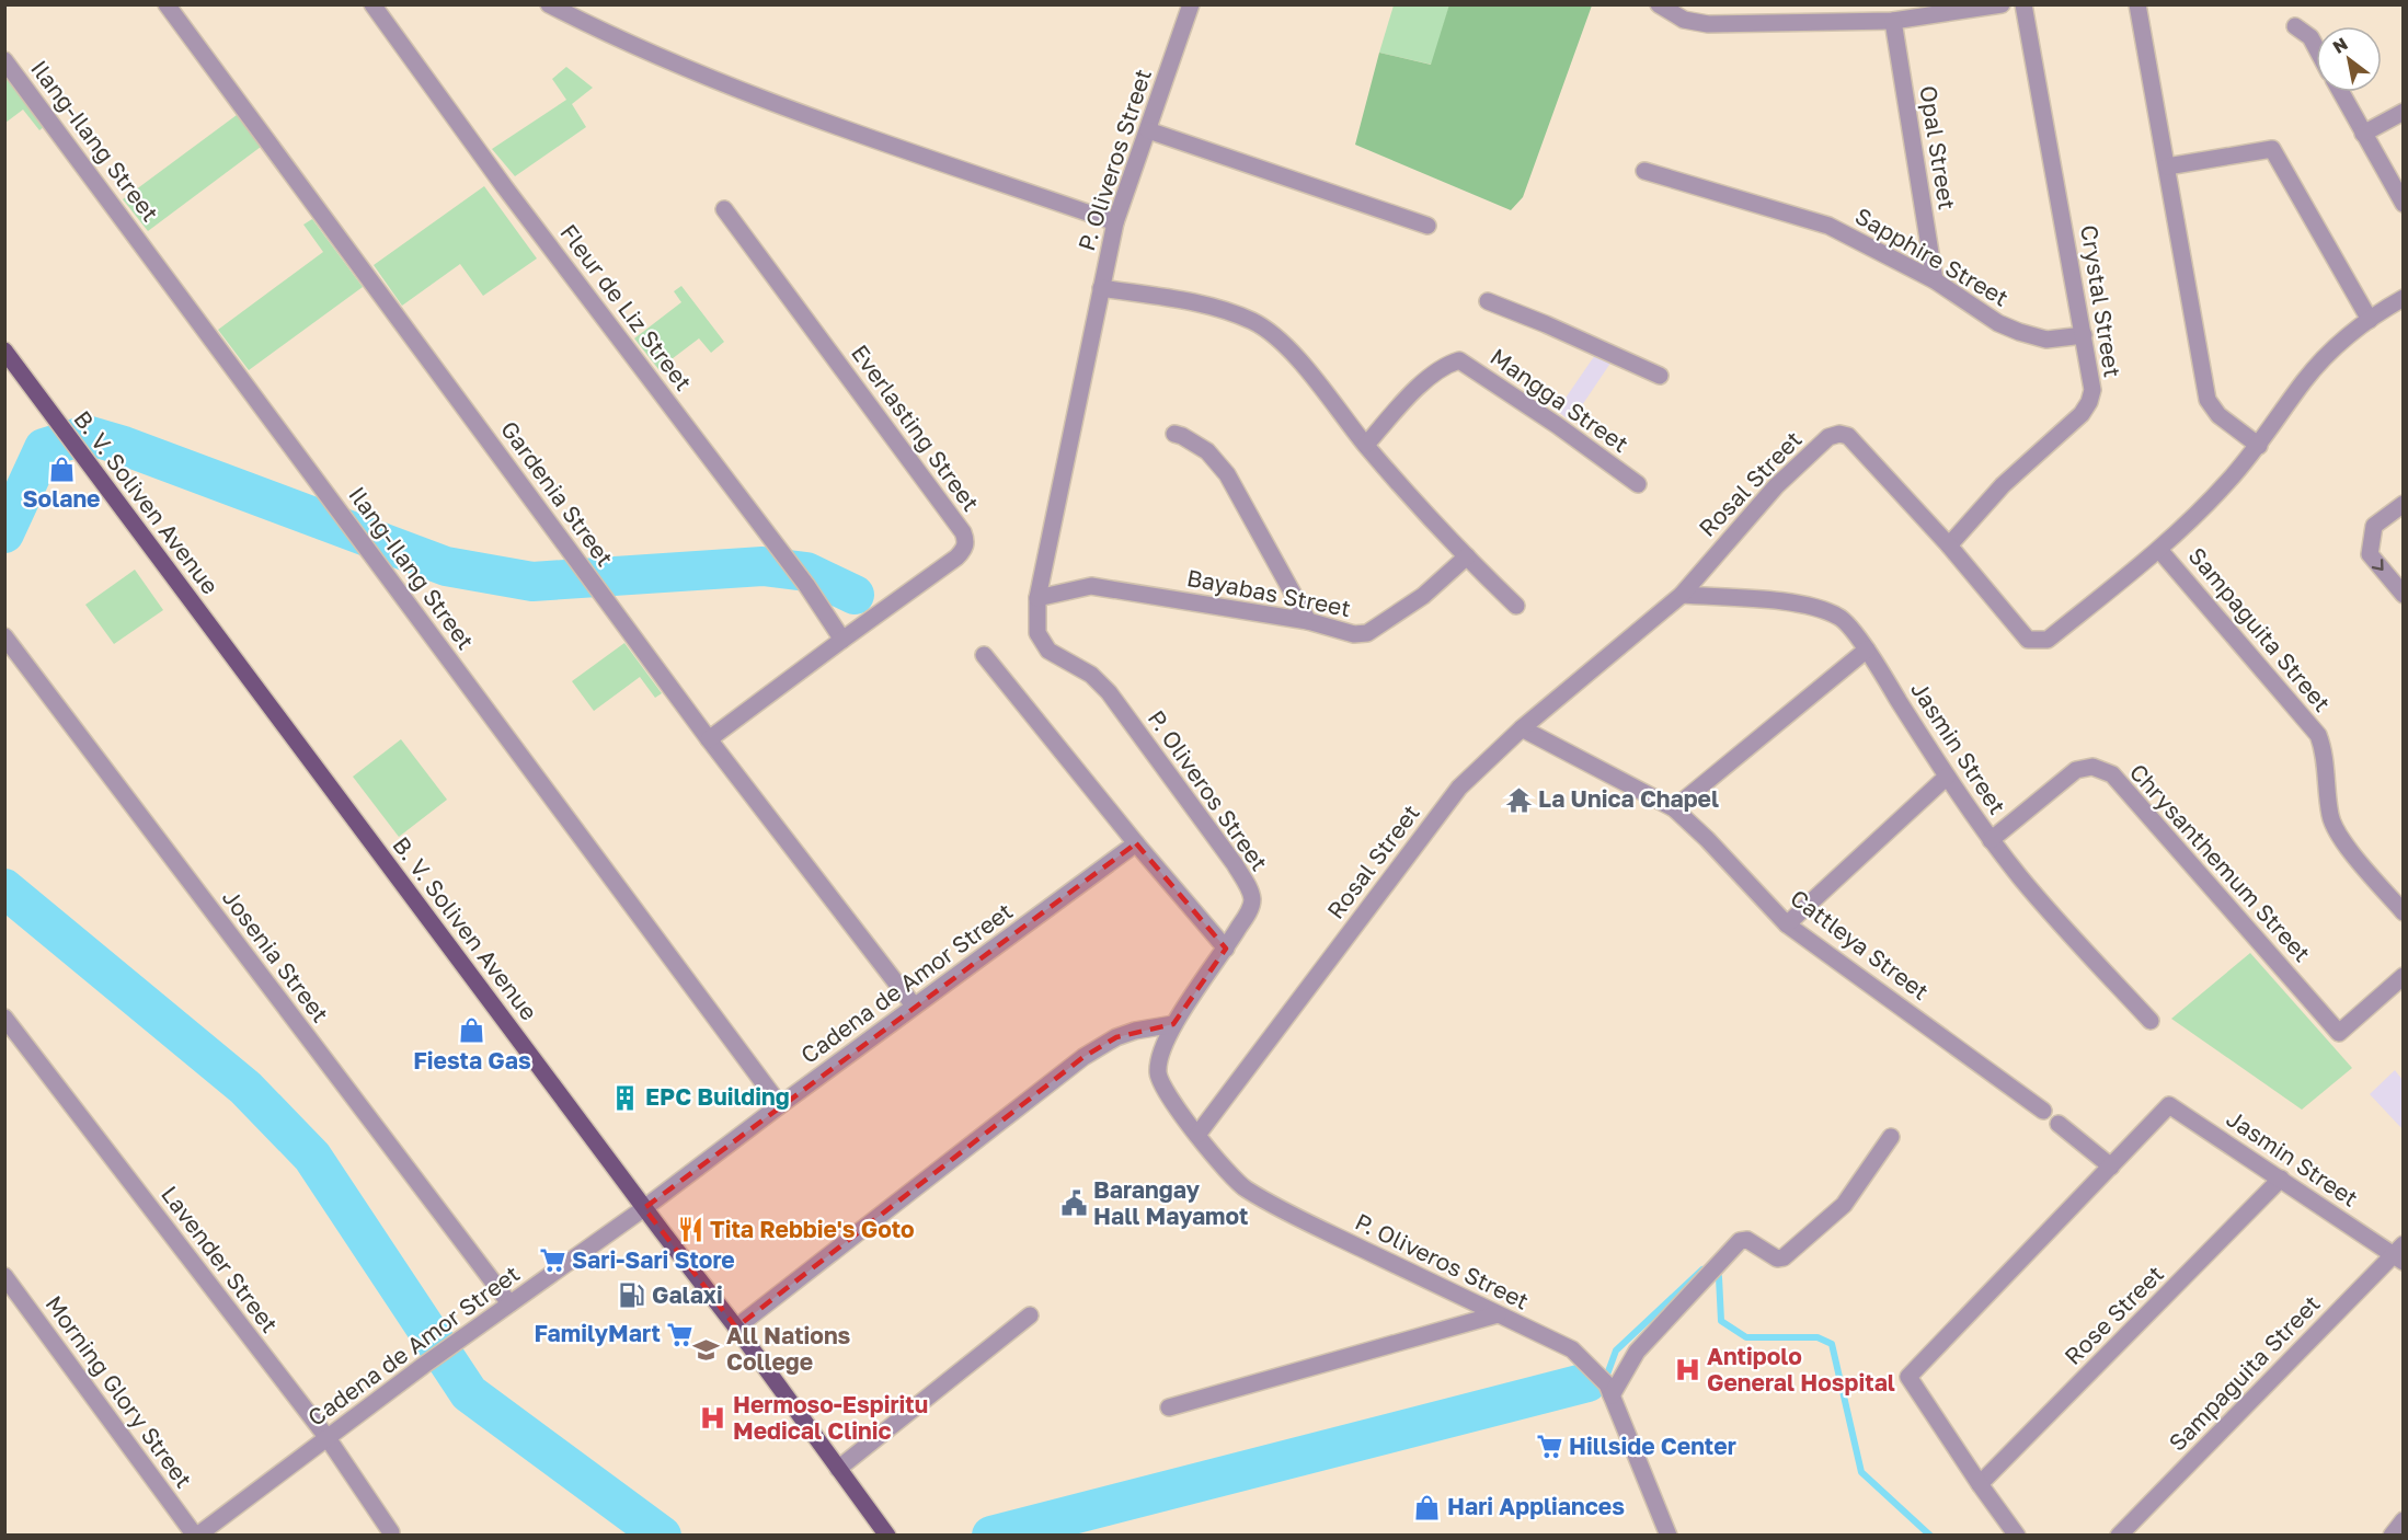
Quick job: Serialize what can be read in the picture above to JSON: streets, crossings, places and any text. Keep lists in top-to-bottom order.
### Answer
{
  "streets": {
    "main road": ["B. V. Soliven Avenue"],
    "street": [
      "Ilang-Ilang Street",
      "Opal Street",
      "P. Oliveros Street",
      "Sapphire Street",
      "Crystal Street",
      "Fleur de Liz Street",
      "Mangga Street",
      "Everlasting Street",
      "Rosal Street",
      "Gardenia Street",
      "Bayabas Street",
      "Sampaguita Street",
      "Jasmin Street",
      "Chrysanthemum Street",
      "Cattleya Street",
      "Josenia Street",
      "Cadena de Amor Street",
      "Lavender Street",
      "Rose Street",
      "Morning Glory Street"
    ]
  },
  "crossings": [
    ["Ilang-Ilang Street", "Cadena de Amor Street"],
    ["Opal Street", "Sapphire Street"],
    ["P. Oliveros Street", "Rosal Street"],
    ["P. Oliveros Street", "Bayabas Street"],
    ["Sapphire Street", "Crystal Street"],
    ["Crystal Street", "Rosal Street"],
    ["Fleur de Liz Street", "Everlasting Street"],
    ["Everlasting Street", "Gardenia Street"],
    ["Rosal Street", "Sampaguita Street"],
    ["Rosal Street", "Jasmin Street"],
    ["Rosal Street", "Cattleya Street"],
    ["Gardenia Street", "Cadena de Amor Street"],
    ["B. V. Soliven Avenue", "Cadena de Amor Street"],
    ["Sampaguita Street", "Jasmin Street"],
    ["Jasmin Street", "Chrysanthemum Street"],
    ["Jasmin Street", "Rose Street"],
    ["Josenia Street", "Cadena de Amor Street"],
    ["Cadena de Amor Street", "Lavender Street"],
    ["Cadena de Amor Street", "Morning Glory Street"]
  ],
  "places": {
    "shop": ["Solane", "Fiesta Gas", "Hari Appliances"],
    "temple": ["La Unica Chapel"],
    "building": ["EPC Building"],
    "public building": ["Barangay Hall Mayamot"],
    "restaurant": ["Tita Rebbie's Goto"],
    "supermarket": ["Sari-Sari Store", "FamilyMart", "Hillside Center"],
    "fuel station": ["Galaxi"],
    "school or university": ["All Nations College"],
    "hospital": ["Antipolo General Hospital", "Hermoso-Espiritu Medical Clinic"]
  },
  "north": "top left"
}
